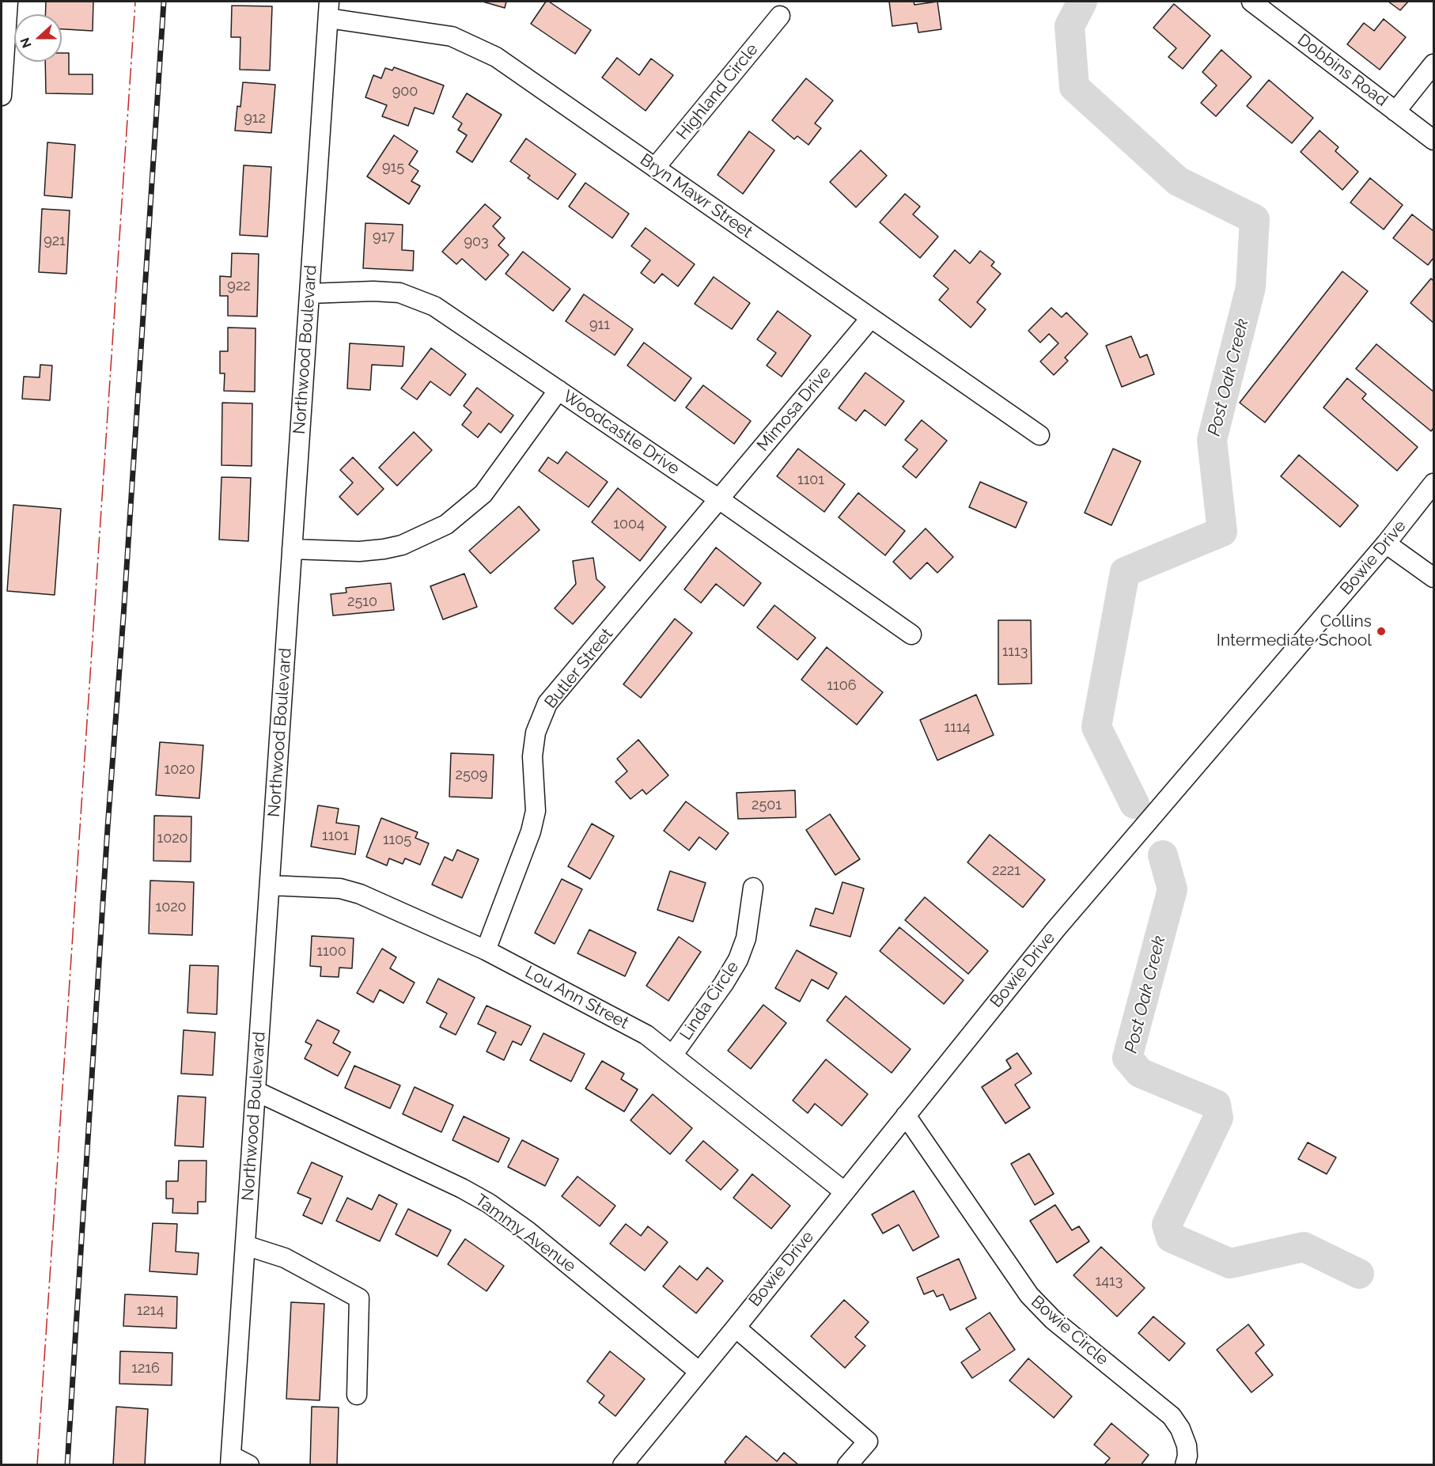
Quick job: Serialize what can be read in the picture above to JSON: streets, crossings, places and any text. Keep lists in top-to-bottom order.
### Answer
{
  "streets": {
    "street": [
      "Dobbins Road",
      "Highland Circle",
      "Bryn Mawr Street",
      "Northwood Boulevard",
      "Mimosa Drive",
      "Woodcastle Drive",
      "Bowie Drive",
      "Butler Street",
      "Lou Ann Street",
      "Linda Circle",
      "Tammy Avenue",
      "Bowie Circle"
    ]
  },
  "crossings": [
    ["Highland Circle", "Bryn Mawr Street"],
    ["Bryn Mawr Street", "Northwood Boulevard"],
    ["Bryn Mawr Street", "Mimosa Drive"],
    ["Northwood Boulevard", "Woodcastle Drive"],
    ["Northwood Boulevard", "Lou Ann Street"],
    ["Northwood Boulevard", "Tammy Avenue"],
    ["Mimosa Drive", "Woodcastle Drive"],
    ["Mimosa Drive", "Butler Street"],
    ["Woodcastle Drive", "Butler Street"],
    ["Bowie Drive", "Lou Ann Street"],
    ["Bowie Drive", "Tammy Avenue"],
    ["Bowie Drive", "Bowie Circle"],
    ["Butler Street", "Lou Ann Street"],
    ["Lou Ann Street", "Linda Circle"]
  ],
  "water": ["Post Oak Creek"],
  "places": ["Collins Intermediate School"],
  "house_numbers": [
    "900",
    "912",
    "915",
    "917",
    "921",
    "903",
    "922",
    "911",
    "1101",
    "1004",
    "2510",
    "1113",
    "1106",
    "1114",
    "1020",
    "2509",
    "2501",
    "1101",
    "1020",
    "1105",
    "2221",
    "1020",
    "1100",
    "1413",
    "1214",
    "1216"
  ],
  "north": "left"
}
